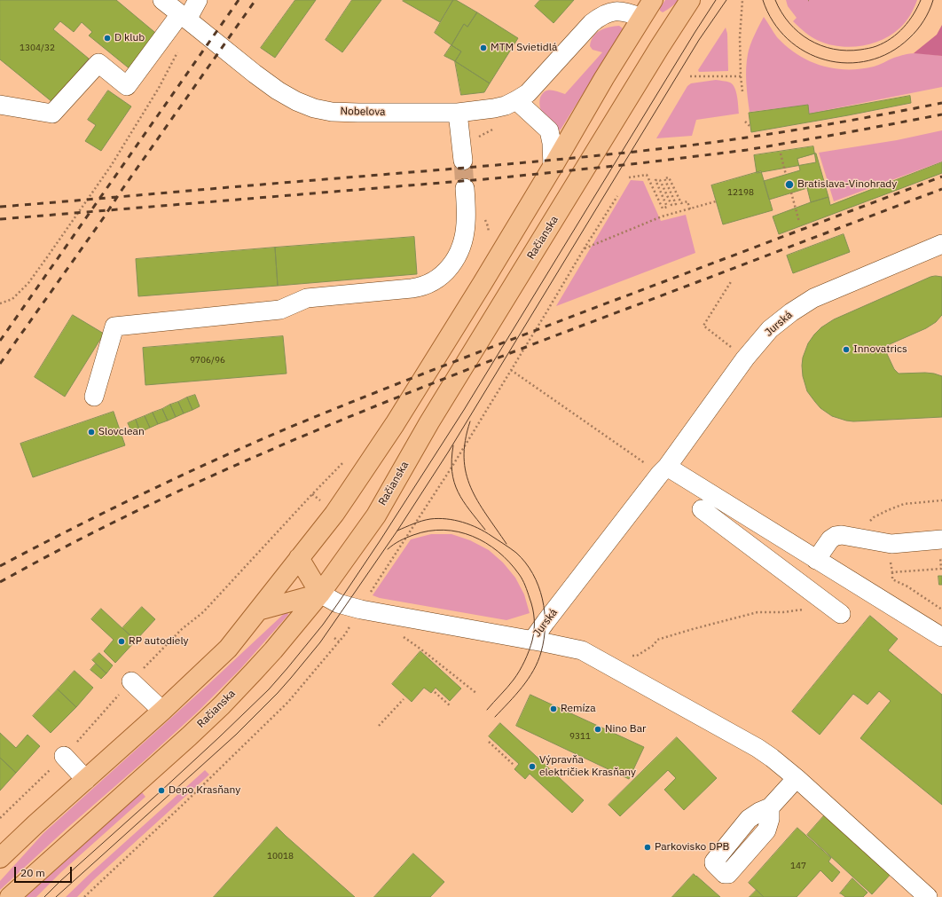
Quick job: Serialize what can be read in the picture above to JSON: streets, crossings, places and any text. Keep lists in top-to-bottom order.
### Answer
{
  "streets": {
    "main road": ["Račianska"],
    "street": ["Nobelova", "Jurská"]
  },
  "crossings": [
    ["Račianska", "Jurská"]
  ],
  "places": [
    "D klub",
    "MTM Svietidlá",
    "Bratislava-Vinohrady",
    "Innovatrics",
    "Slovclean",
    "RP autodiely",
    "Remíza",
    "Nino Bar",
    "Výpravňa električiek Krasňany",
    "Depo Krasňany",
    "Parkovisko DPB"
  ],
  "house_numbers": [
    "1304/32",
    "12198",
    "9706/96",
    "9311",
    "10018",
    "147"
  ],
  "scale_bar": "20 m"
}
